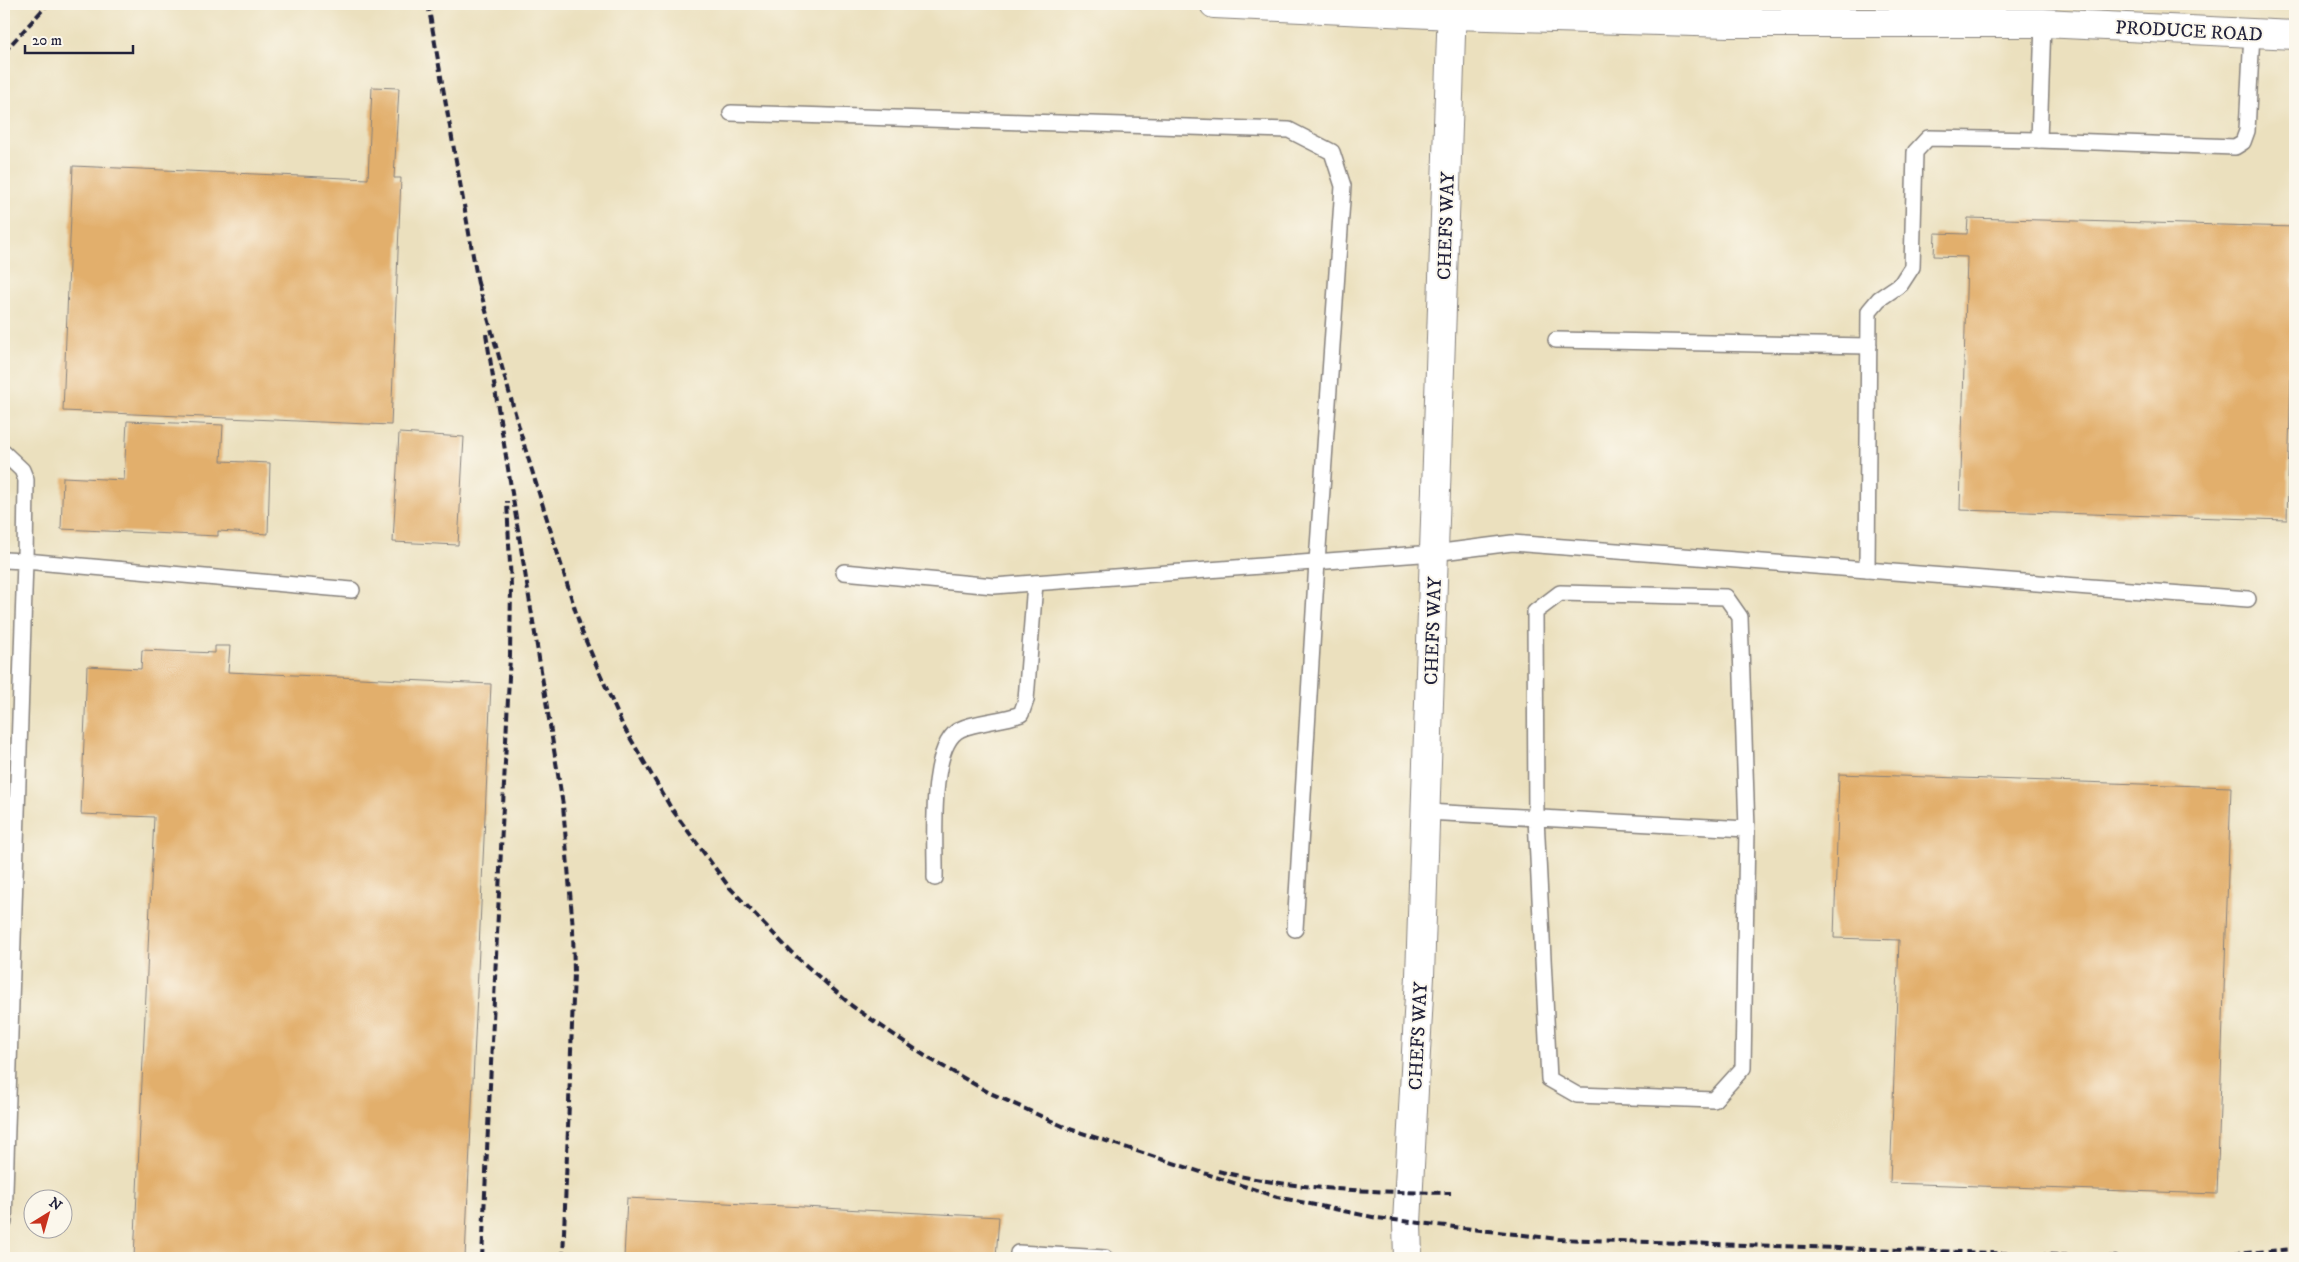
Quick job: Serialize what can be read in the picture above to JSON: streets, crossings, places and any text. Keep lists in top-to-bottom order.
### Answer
{
  "streets": {
    "street": ["PRODUCE ROAD", "CHEFS WAY"]
  },
  "crossings": [
    ["PRODUCE ROAD", "CHEFS WAY"]
  ],
  "scale_bar": "20 m",
  "north": "top right"
}
